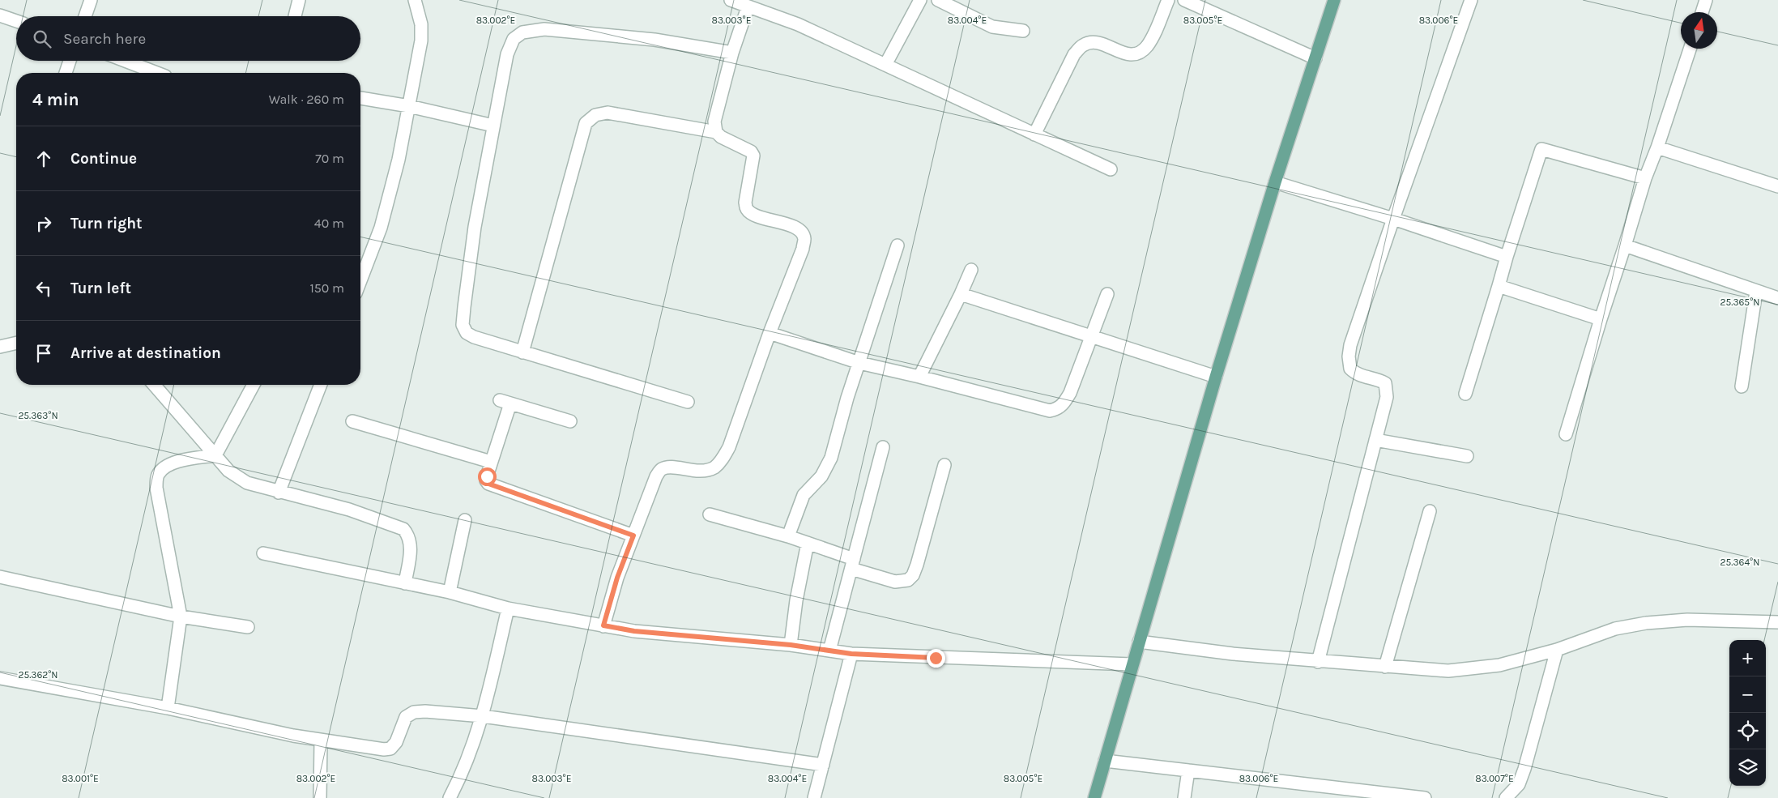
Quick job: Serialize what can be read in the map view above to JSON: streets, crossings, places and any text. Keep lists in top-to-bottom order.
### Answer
{
  "north": "top",
  "page": {
    "search": "Search here",
    "heading": ["4 min", "Walk · 260 m"],
    "list": [
      ["Continue", "70 m"],
      ["Turn right", "40 m"],
      ["Turn left", "150 m"],
      "Arrive at destination"
    ],
    "map_buttons": ["+", "−"]
  },
  "coordinates": [
    "83.002°E",
    "83.003°E",
    "83.004°E",
    "83.005°E",
    "83.006°E",
    "25.365°N",
    "25.363°N",
    "25.364°N",
    "25.362°N",
    "83.001°E",
    "83.007°E"
  ]
}
